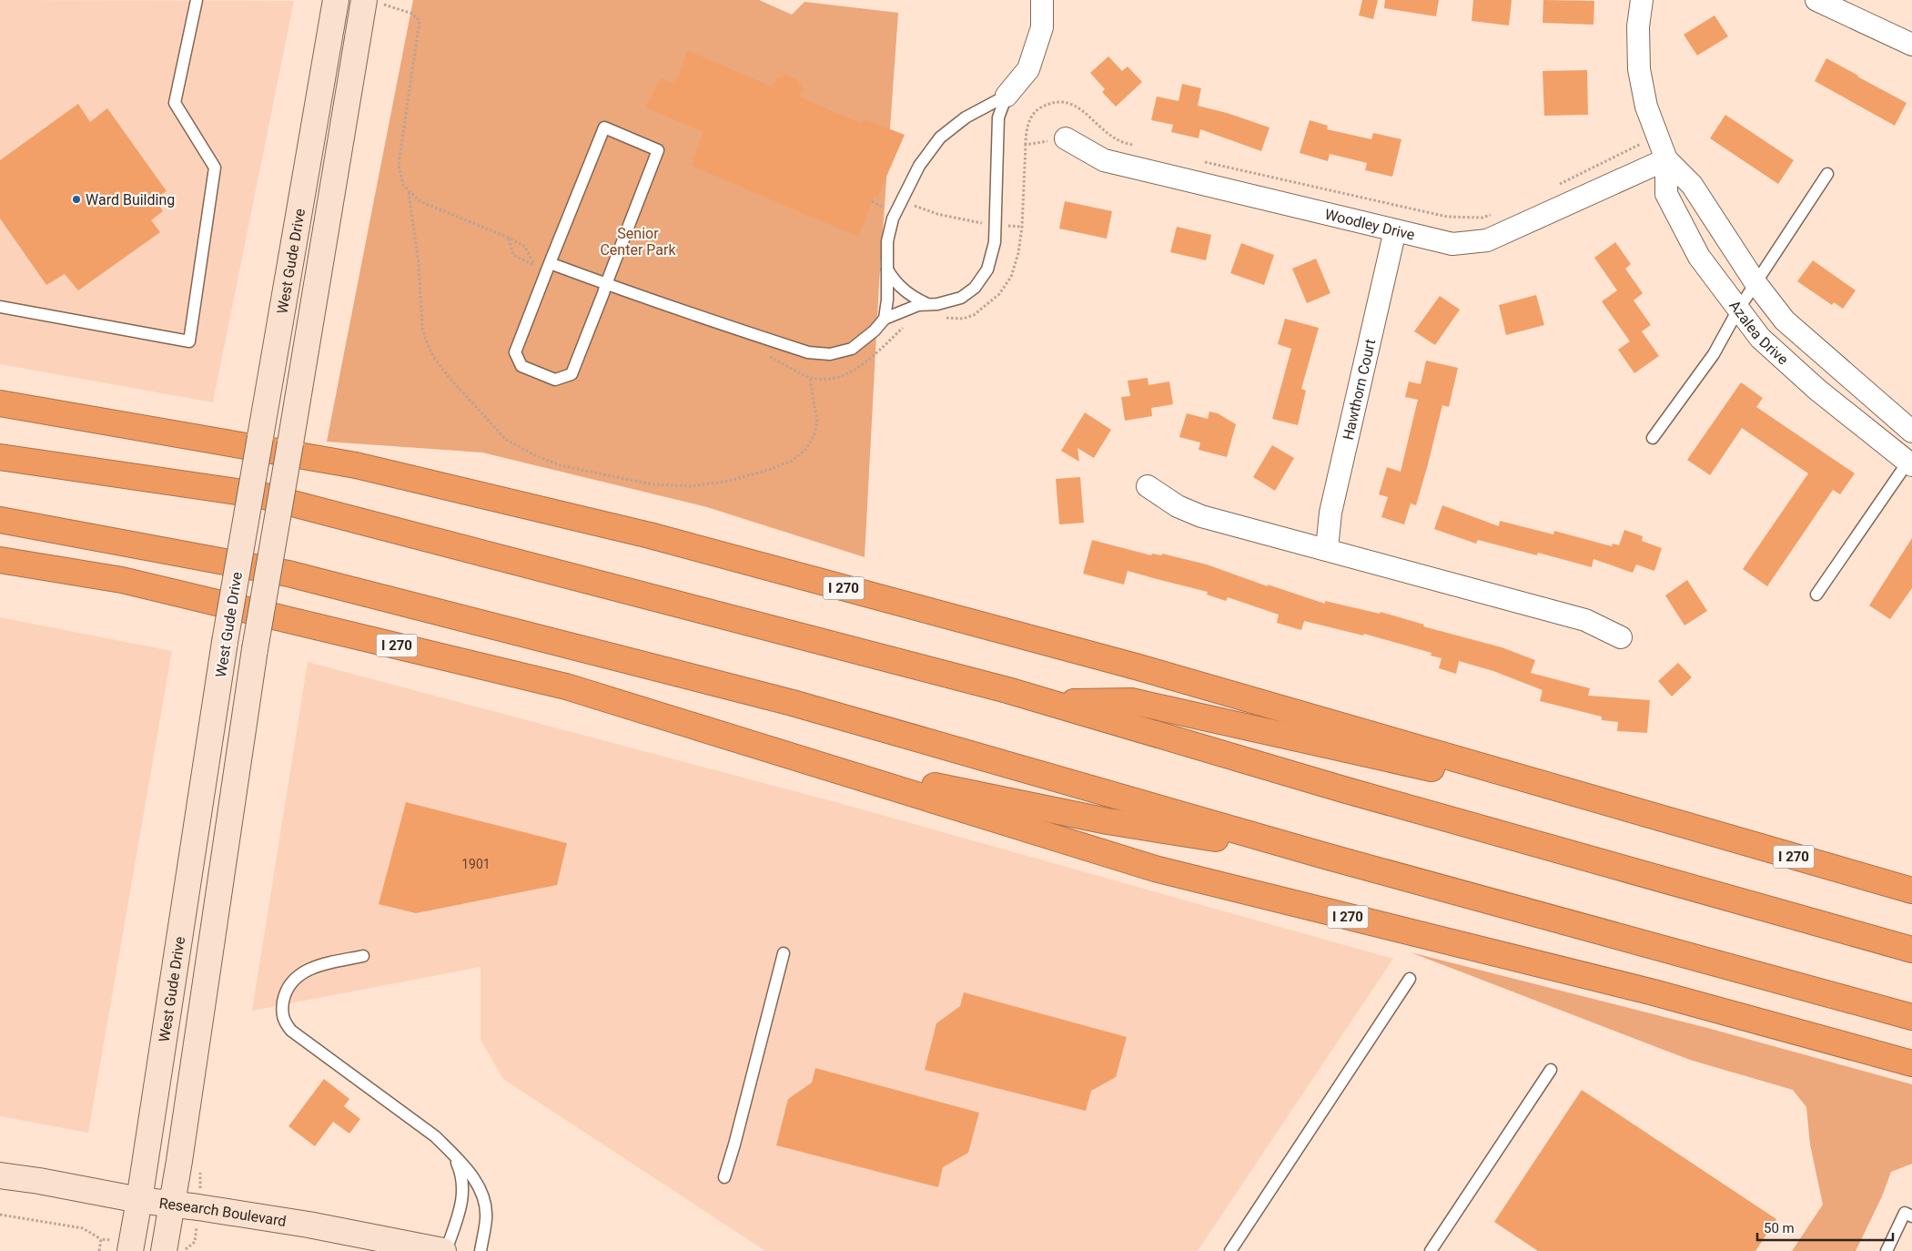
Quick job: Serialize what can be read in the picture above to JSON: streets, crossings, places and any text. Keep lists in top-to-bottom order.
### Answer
{
  "streets": {
    "highway": ["I 270"],
    "main road": ["West Gude Drive", "Research Boulevard"],
    "street": ["Woodley Drive", "Azalea Drive", "Hawthorn Court"]
  },
  "crossings": [
    ["Woodley Drive", "Azalea Drive"],
    ["Woodley Drive", "Hawthorn Court"],
    ["West Gude Drive", "Research Boulevard"]
  ],
  "parks": ["Senior Center Park"],
  "places": ["Ward Building"],
  "house_numbers": ["1901"],
  "scale_bar": "50 m"
}
